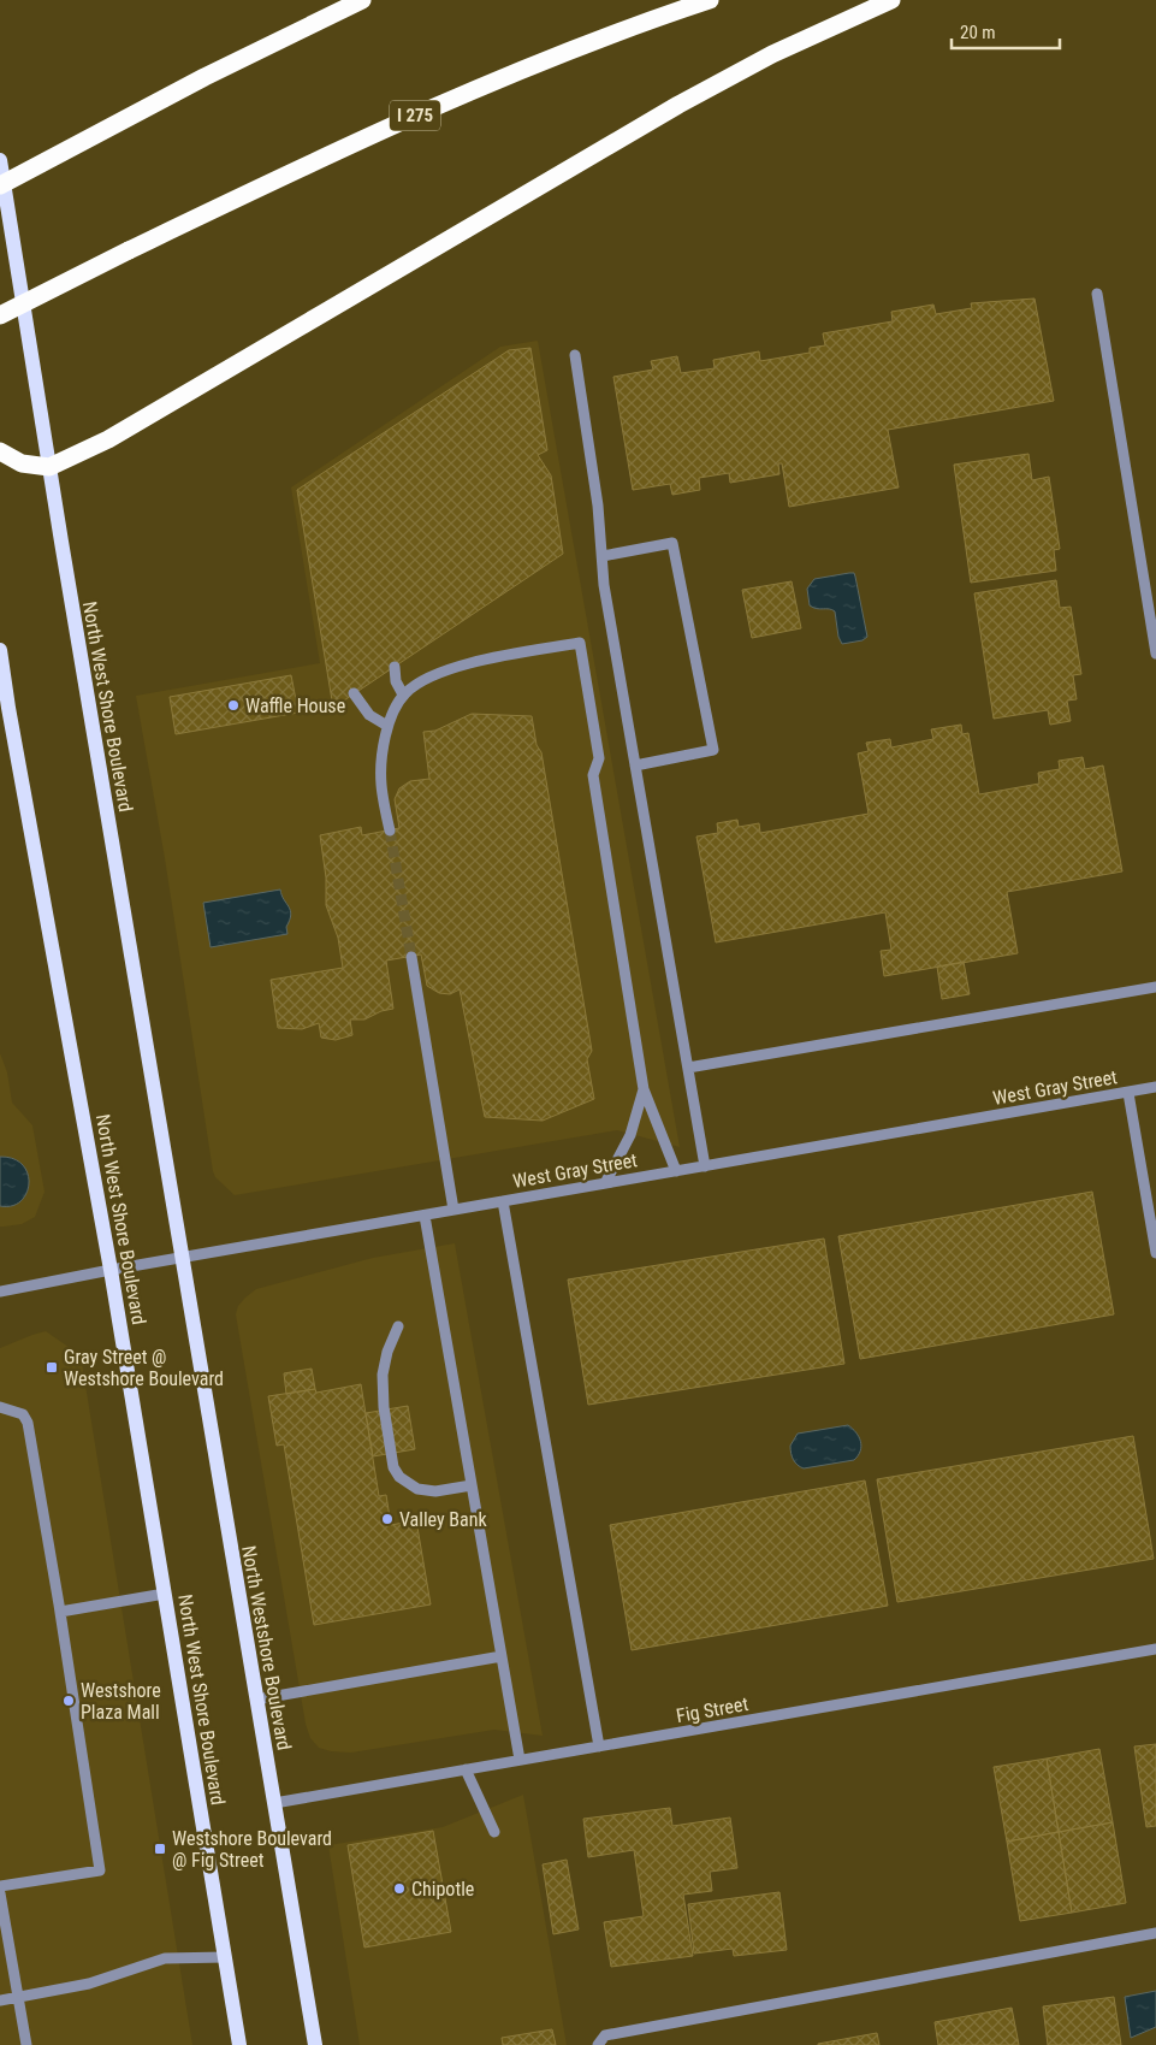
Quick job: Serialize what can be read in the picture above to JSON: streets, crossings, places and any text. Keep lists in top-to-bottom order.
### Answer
{
  "streets": {
    "highway": ["I 275"],
    "main road": ["North West Shore Boulevard", "North Westshore Boulevard"],
    "street": ["West Gray Street", "Fig Street"]
  },
  "crossings": [
    ["North West Shore Boulevard", "West Gray Street"],
    ["North West Shore Boulevard", "North Westshore Boulevard"],
    ["West Gray Street", "North Westshore Boulevard"],
    ["North Westshore Boulevard", "Fig Street"]
  ],
  "places": {
    "other": [
      "Waffle House",
      "Valley Bank",
      "Westshore Plaza Mall",
      "Chipotle"
    ],
    "transit": ["Gray Street @ Westshore Boulevard", "Westshore Boulevard @ Fig Street"]
  },
  "scale_bar": "20 m"
}
